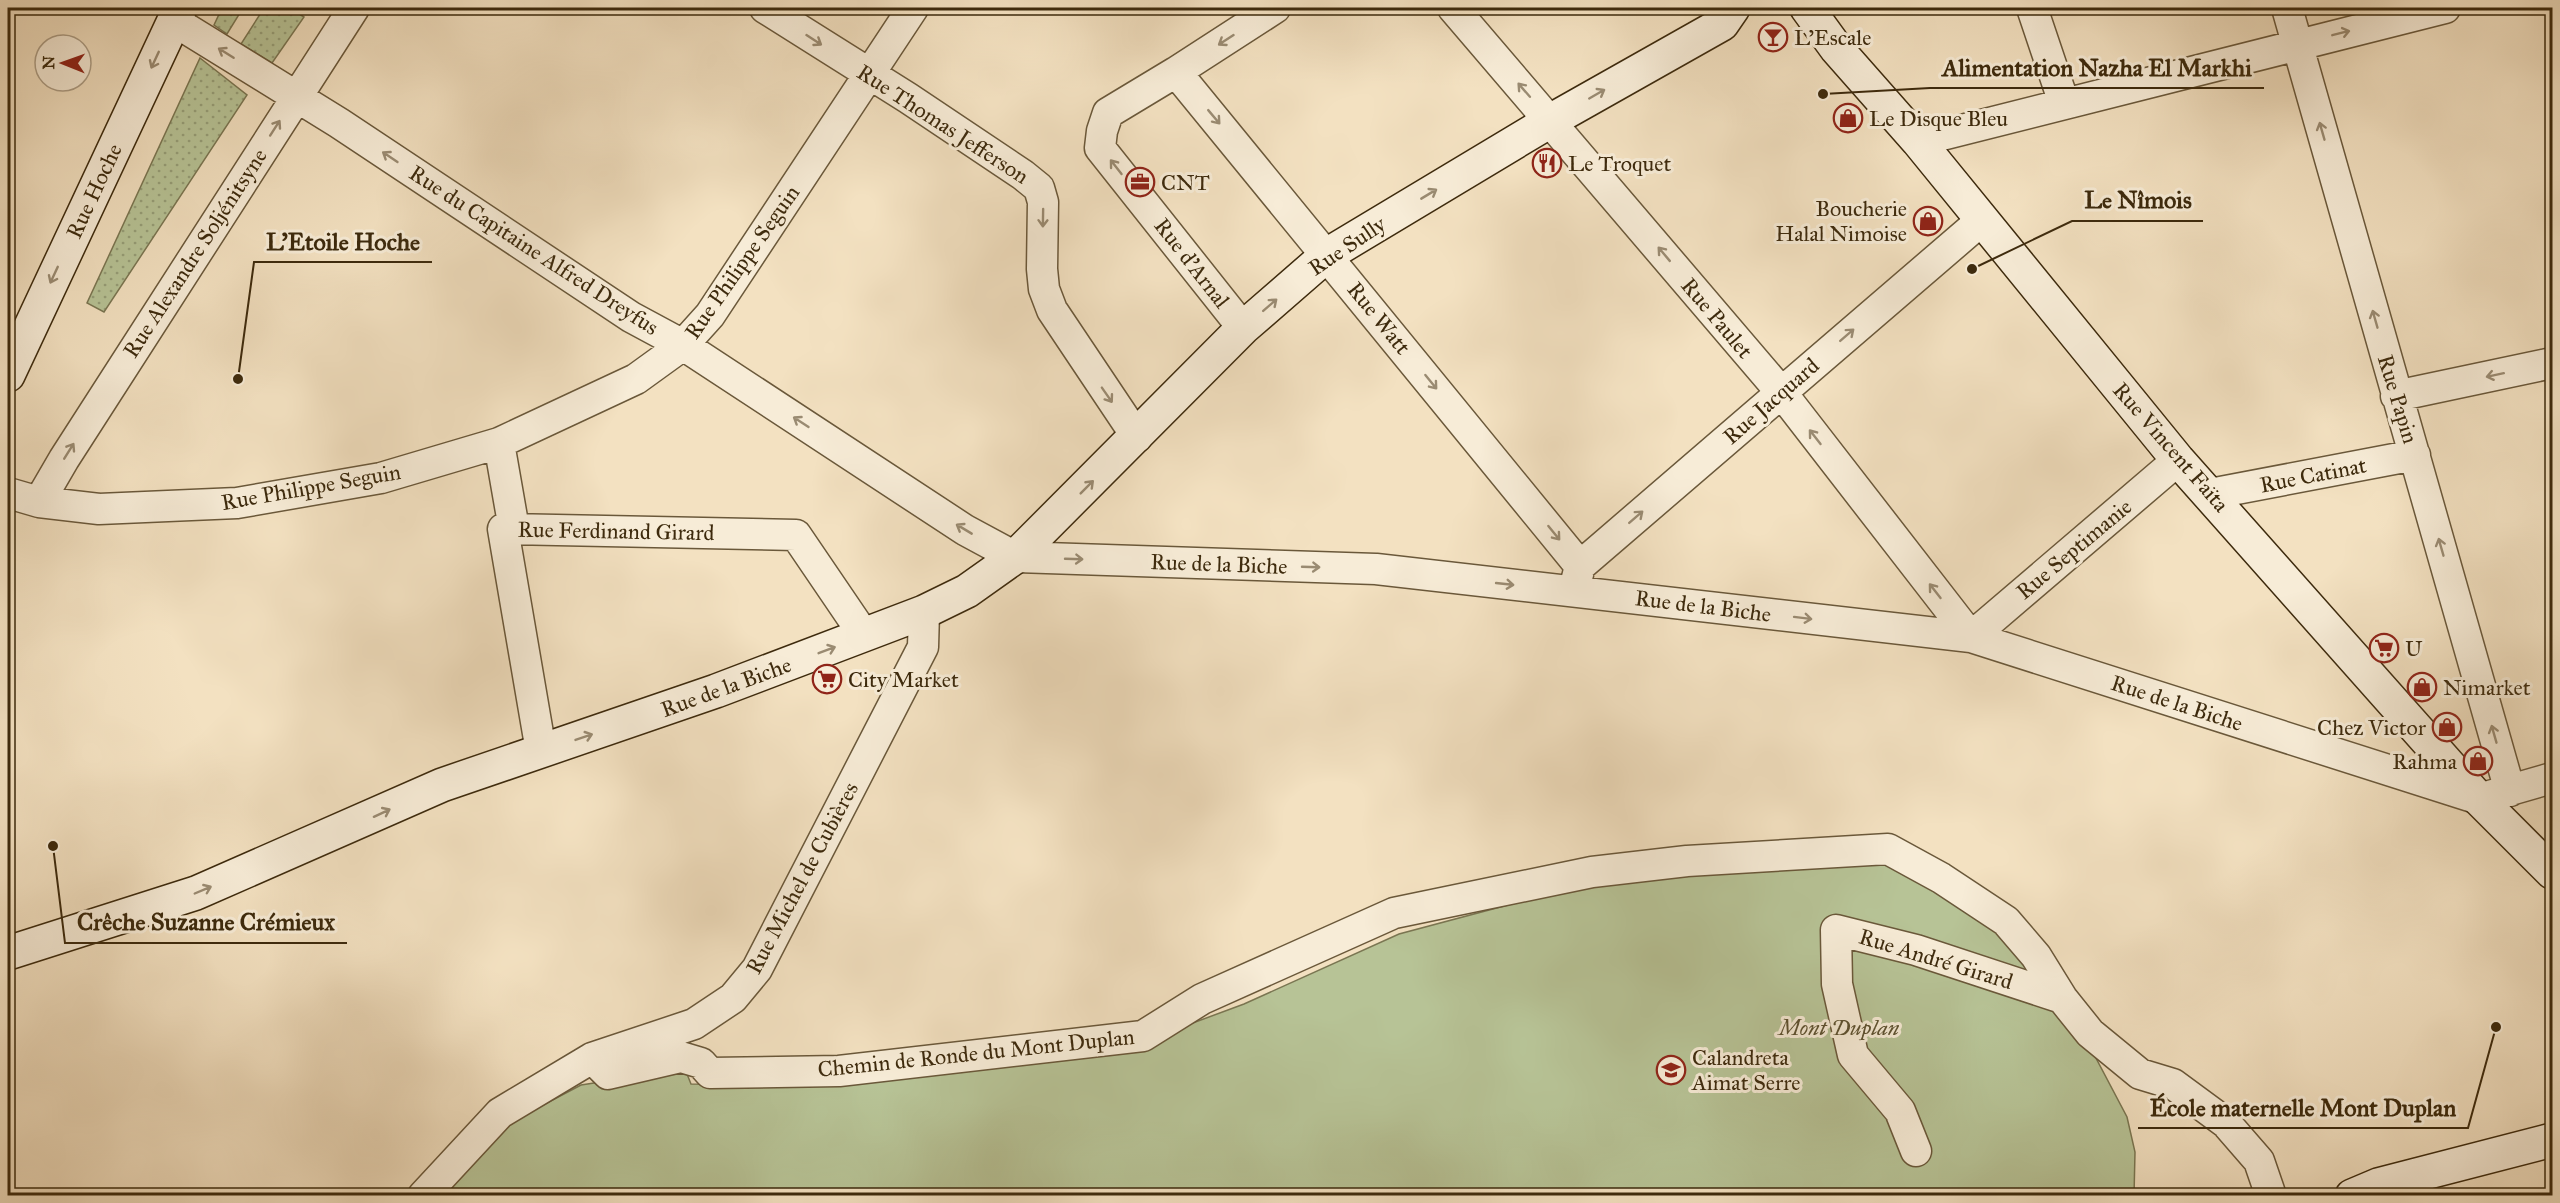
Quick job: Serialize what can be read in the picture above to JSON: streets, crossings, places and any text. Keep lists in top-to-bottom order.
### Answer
{
  "streets": {
    "street": [
      "Rue Thomas Jefferson",
      "Rue Hoche",
      "Rue Sully",
      "Rue du Capitaine Alfred Dreyfus",
      "Rue Alexandre Soljénitsyne",
      "Rue Philippe Seguin",
      "Rue d'Arnal",
      "Rue Watt",
      "Rue Paulet",
      "Rue Papin",
      "Rue Jacquard",
      "Rue Vincent Faïta",
      "Rue Catinat",
      "Rue Ferdinand Girard",
      "Rue Septimanie",
      "Rue de la Biche",
      "Rue Michel de Cubières",
      "Rue André Girard",
      "Chemin de Ronde du Mont Duplan"
    ]
  },
  "crossings": [
    ["Rue Thomas Jefferson", "Rue Sully"],
    ["Rue Thomas Jefferson", "Rue Philippe Seguin"],
    ["Rue Hoche", "Rue du Capitaine Alfred Dreyfus"],
    ["Rue Sully", "Rue du Capitaine Alfred Dreyfus"],
    ["Rue Sully", "Rue d'Arnal"],
    ["Rue Sully", "Rue Watt"],
    ["Rue Sully", "Rue Paulet"],
    ["Rue Sully", "Rue de la Biche"],
    ["Rue du Capitaine Alfred Dreyfus", "Rue Alexandre Soljénitsyne"],
    ["Rue du Capitaine Alfred Dreyfus", "Rue Philippe Seguin"],
    ["Rue du Capitaine Alfred Dreyfus", "Rue de la Biche"],
    ["Rue Alexandre Soljénitsyne", "Rue Philippe Seguin"],
    ["Rue d'Arnal", "Rue Watt"],
    ["Rue Watt", "Rue Jacquard"],
    ["Rue Watt", "Rue de la Biche"],
    ["Rue Paulet", "Rue Jacquard"],
    ["Rue Paulet", "Rue Septimanie"],
    ["Rue Paulet", "Rue de la Biche"],
    ["Rue Papin", "Rue Catinat"],
    ["Rue Jacquard", "Rue Vincent Faïta"],
    ["Rue Jacquard", "Rue de la Biche"],
    ["Rue Vincent Faïta", "Rue Catinat"],
    ["Rue Vincent Faïta", "Rue Septimanie"],
    ["Rue Vincent Faïta", "Rue de la Biche"],
    ["Rue Ferdinand Girard", "Rue de la Biche"],
    ["Rue Septimanie", "Rue de la Biche"],
    ["Rue de la Biche", "Rue Michel de Cubières"],
    ["Rue Michel de Cubières", "Chemin de Ronde du Mont Duplan"],
    ["Rue André Girard", "Chemin de Ronde du Mont Duplan"]
  ],
  "one_way": [
    "Rue Thomas Jefferson",
    "Rue Hoche",
    "Rue Sully",
    "Rue du Capitaine Alfred Dreyfus",
    "Rue Alexandre Soljénitsyne",
    "Rue Watt",
    "Rue Paulet",
    "Rue Papin",
    "Rue Jacquard",
    "Rue de la Biche"
  ],
  "parks": ["Mont Duplan"],
  "places": {
    "bar": ["L'Escale"],
    "other": [
      "Alimentation Nazha El Markhi",
      "Le Nîmois",
      "L'Etoile Hoche",
      "Crêche Suzanne Crémieux",
      "École maternelle Mont Duplan"
    ],
    "shop": [
      "Le Disque Bleu",
      "Boucherie Halal Nimoise",
      "Nimarket",
      "Chez Victor",
      "Rahma"
    ],
    "restaurant": ["Le Troquet"],
    "office": ["CNT"],
    "supermarket": ["U", "City Market"],
    "school or university": ["Calandreta Aimat Serre"]
  },
  "north": "left"
}
